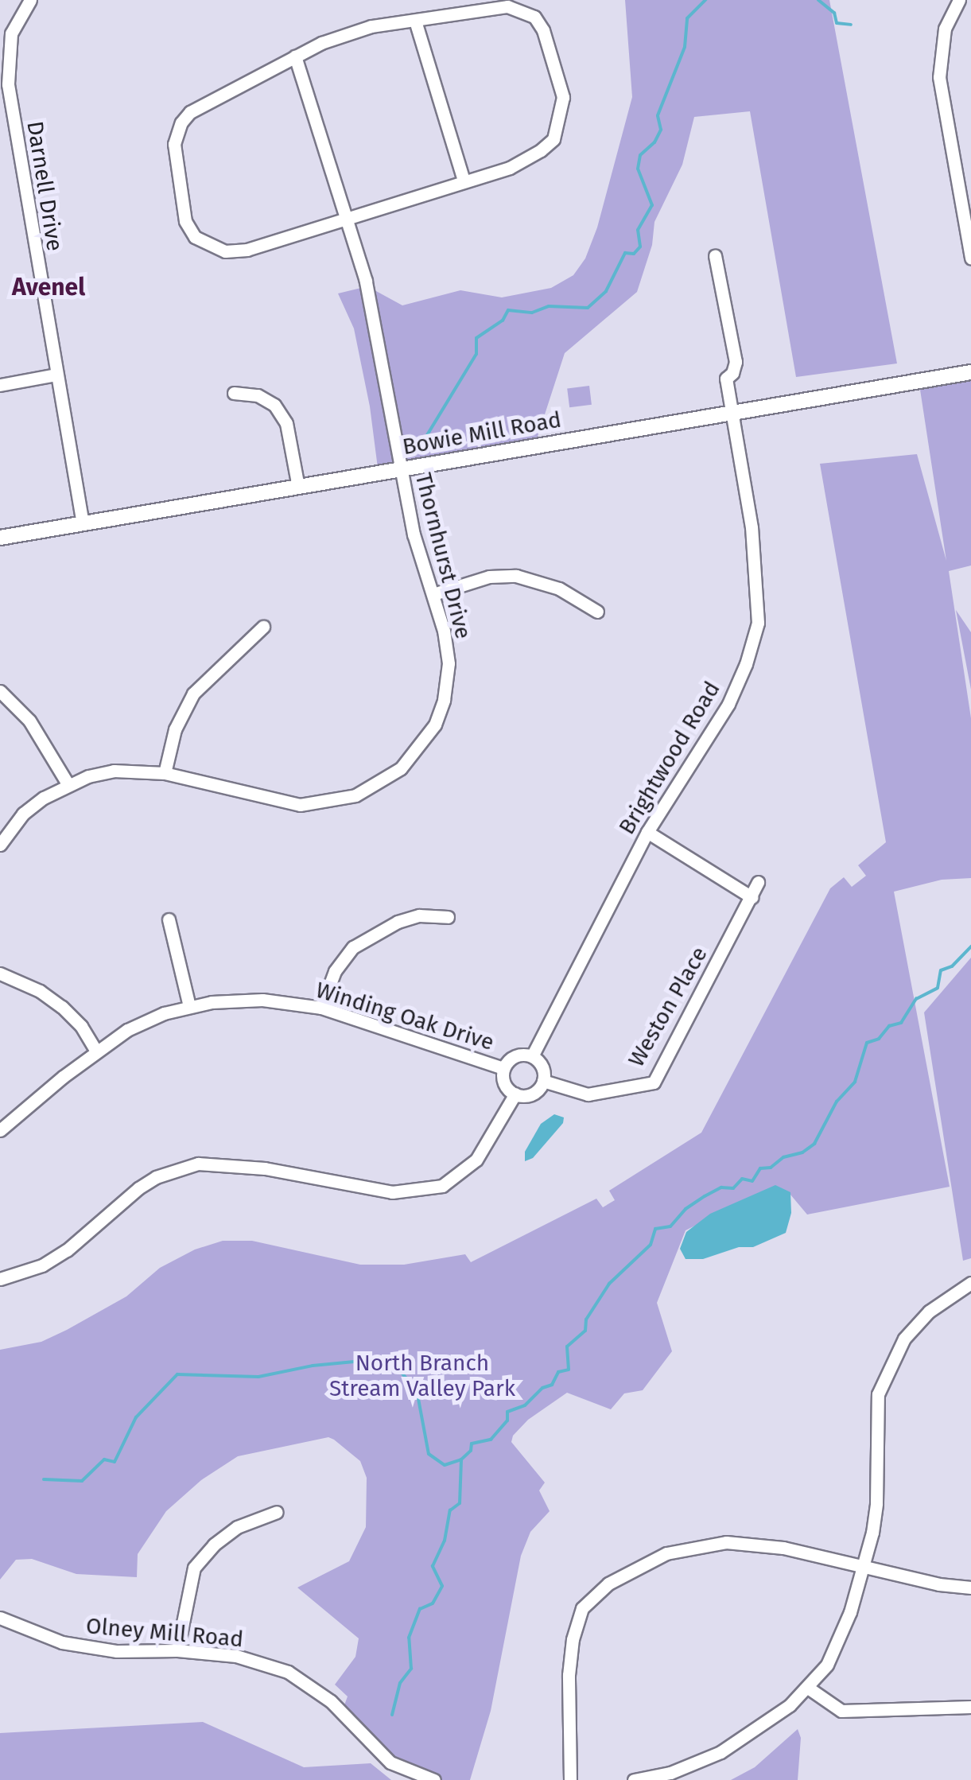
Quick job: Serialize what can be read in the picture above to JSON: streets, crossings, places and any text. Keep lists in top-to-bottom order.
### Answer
{
  "streets": {
    "street": [
      "Darnell Drive",
      "Bowie Mill Road",
      "Thornhurst Drive",
      "Brightwood Road",
      "Weston Place",
      "Winding Oak Drive",
      "Olney Mill Road"
    ]
  },
  "crossings": [
    ["Darnell Drive", "Bowie Mill Road"],
    ["Bowie Mill Road", "Thornhurst Drive"],
    ["Bowie Mill Road", "Brightwood Road"],
    ["Brightwood Road", "Weston Place"],
    ["Brightwood Road", "Winding Oak Drive"],
    ["Weston Place", "Winding Oak Drive"]
  ],
  "districts": ["Avenel"],
  "parks": ["North Branch Stream Valley Park"]
}
